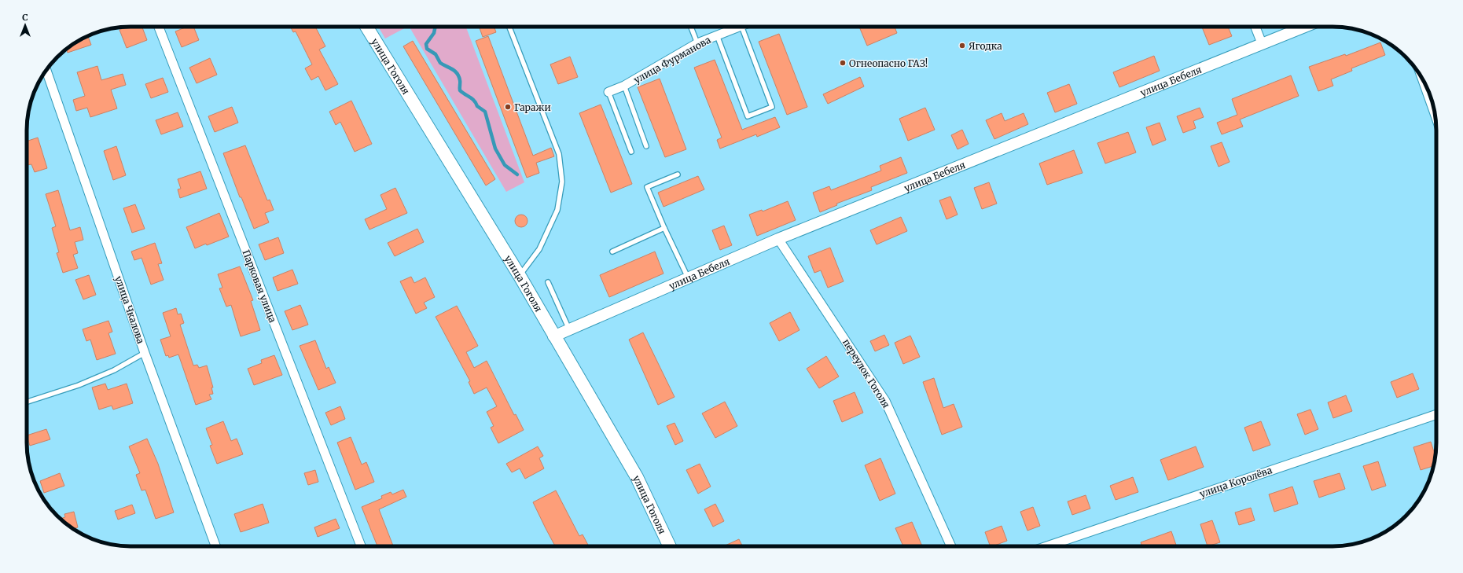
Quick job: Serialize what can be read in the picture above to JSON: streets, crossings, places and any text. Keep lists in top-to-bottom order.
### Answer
{
  "streets": {
    "main road": ["улица Гоголя"],
    "street": [
      "улица Фурманова",
      "улица Бебеля",
      "Парковая улица",
      "улица Чкалова",
      "переулок Гоголя",
      "улица Королёва"
    ]
  },
  "crossings": [
    ["улица Гоголя", "улица Бебеля"],
    ["улица Бебеля", "переулок Гоголя"]
  ],
  "places": ["Ягодка", "Огнеопасно ГАЗ!", "Гаражи"],
  "north": "top"
}
